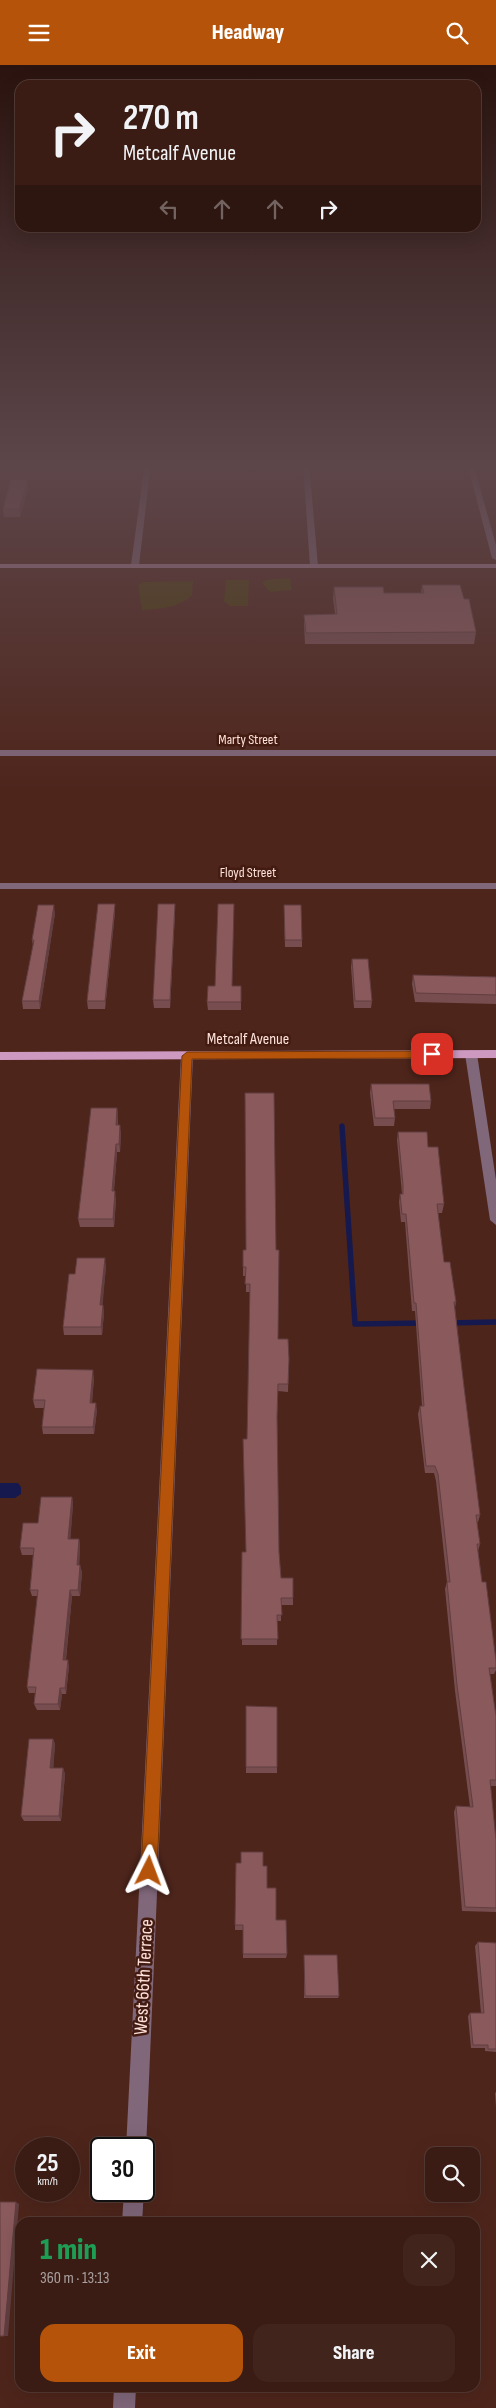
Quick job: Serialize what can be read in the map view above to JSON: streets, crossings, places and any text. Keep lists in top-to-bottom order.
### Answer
{
  "streets": {
    "main road": ["Metcalf Avenue"],
    "street": ["Marty Street", "Floyd Street", "West 66th Terrace"]
  },
  "crossings": [
    ["Metcalf Avenue", "West 66th Terrace"]
  ],
  "page": {
    "header": "Headway",
    "turn": ["270 m", "Metcalf Avenue"],
    "speed": "25 km/h",
    "limit": "30",
    "heading": ["1 min", "360 m · 13:13"],
    "buttons": ["Exit", "Share"]
  }
}
